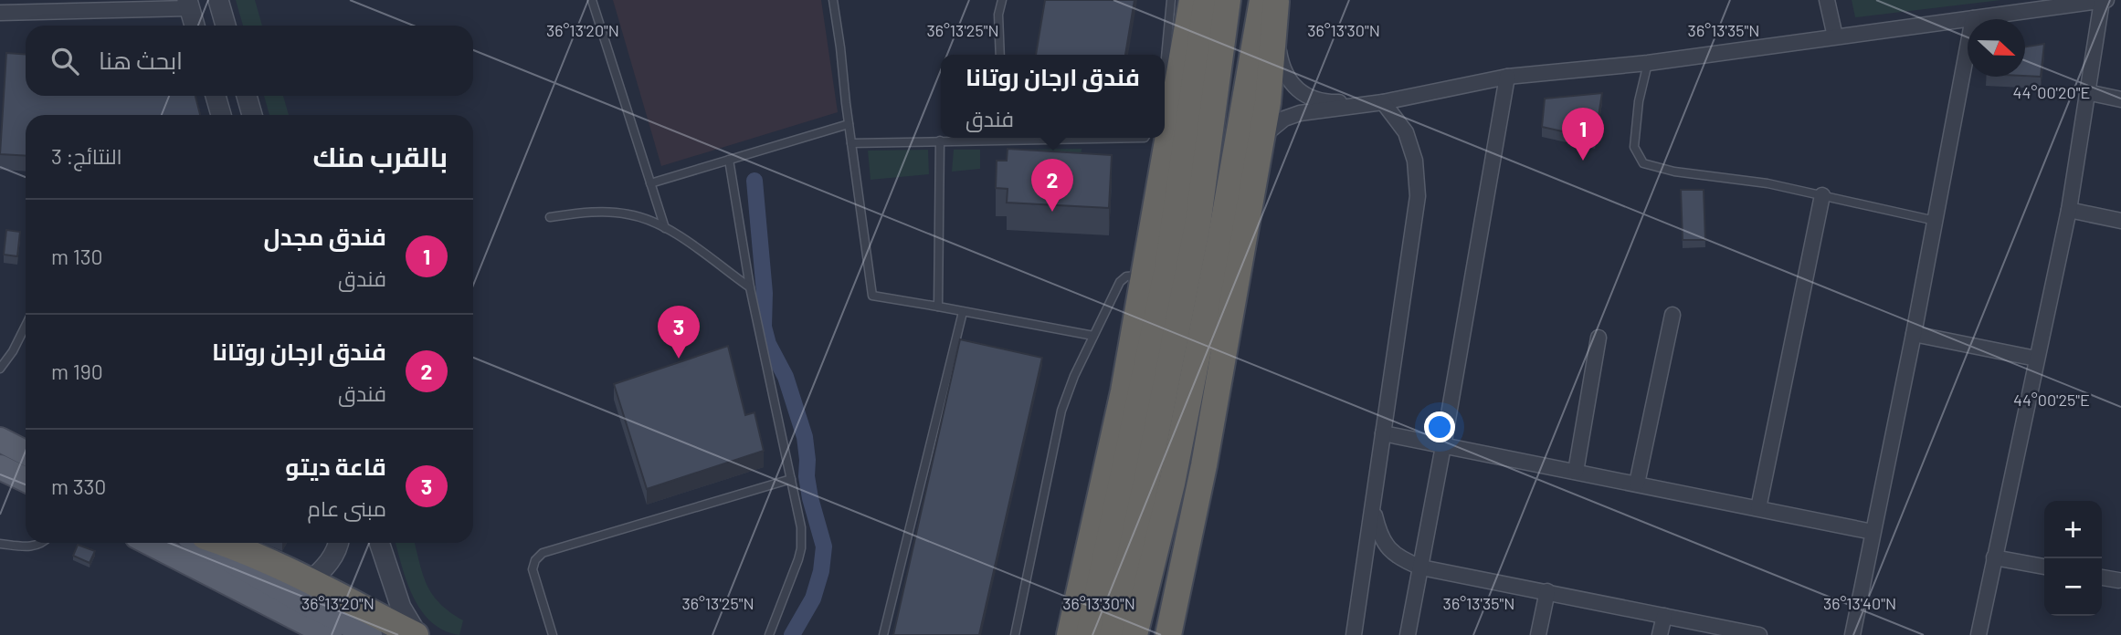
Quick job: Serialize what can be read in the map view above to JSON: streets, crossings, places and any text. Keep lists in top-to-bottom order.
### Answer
{
  "north": "right",
  "page": {
    "search": "ابحث هنا",
    "popup": ["فندق ارجان روتانا", "فندق"],
    "pins": ["1", "2", "3"],
    "heading": ["بالقرب منك", "النتائج: 3"],
    "list": [
      {
        "mark": "1",
        "name": "فندق مجدل",
        "note": "فندق",
        "value": "130 m"
      },
      {
        "mark": "2",
        "name": "فندق ارجان روتانا",
        "note": "فندق",
        "value": "190 m"
      },
      {
        "mark": "3",
        "name": "قاعة ديتو",
        "note": "مبنى عام",
        "value": "330 m"
      }
    ],
    "map_buttons": ["+", "−"]
  },
  "coordinates": [
    "36°13'20\"N",
    "36°13'25\"N",
    "36°13'30\"N",
    "36°13'35\"N",
    "44°00'20\"E",
    "44°00'25\"E",
    "36°13'40\"N"
  ]
}
